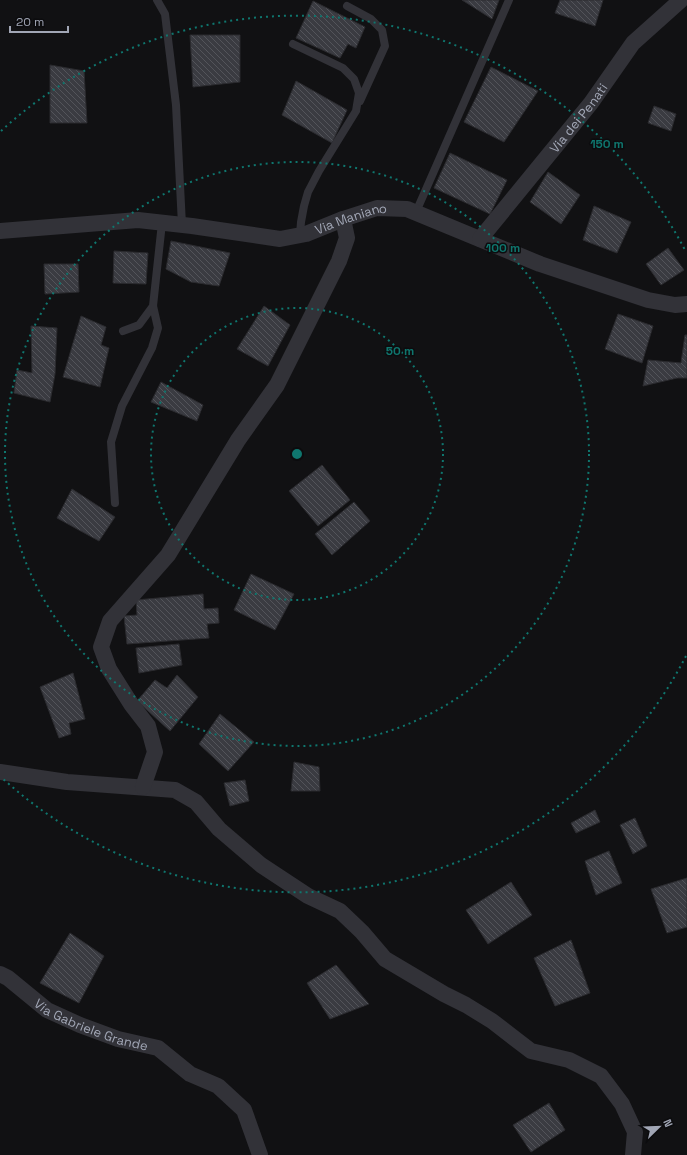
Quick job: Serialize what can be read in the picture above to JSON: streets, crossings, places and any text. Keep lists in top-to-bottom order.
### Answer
{
  "streets": {
    "street": ["Via dei Penati", "Via Maniano", "Via Gabriele Grande"]
  },
  "crossings": [
    ["Via dei Penati", "Via Maniano"]
  ],
  "scale_bar": "20 m",
  "north": "top right",
  "rings": ["150 m", "100 m", "50 m"]
}
